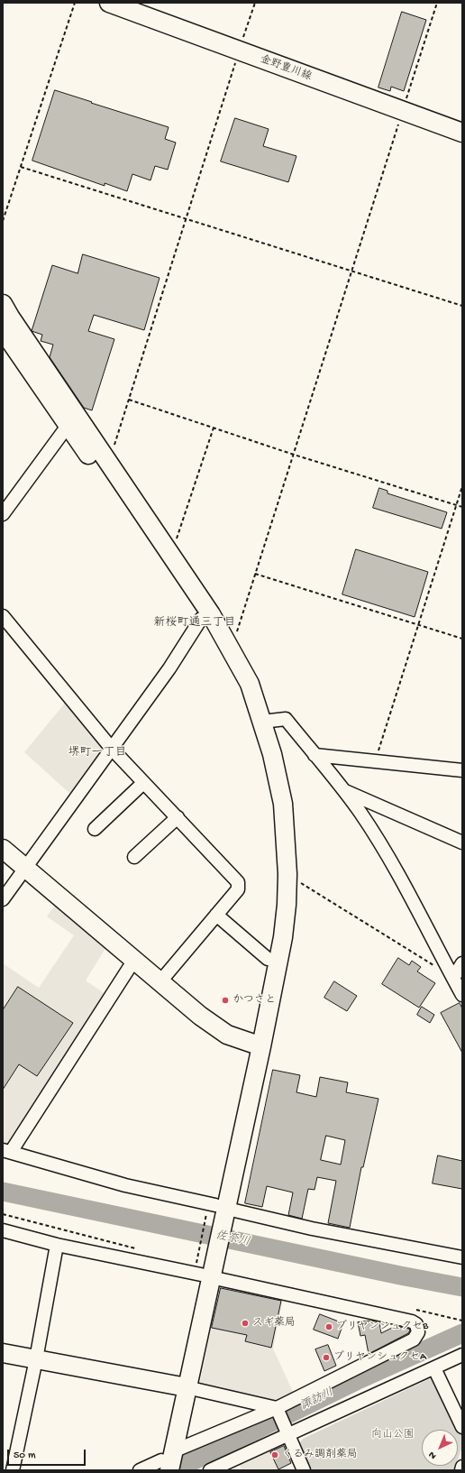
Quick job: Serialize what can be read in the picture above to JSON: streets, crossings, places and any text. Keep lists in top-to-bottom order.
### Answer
{
  "streets": {
    "street": ["金野豊川線"]
  },
  "districts": ["新桜町通三丁目", "堺町一丁目"],
  "water": ["佐奈川", "諏訪川"],
  "parks": ["向山公園"],
  "places": [
    "かつさと",
    "スギ薬局",
    "ブリヤンシュクセB",
    "ブリヤンシュクセA",
    "くるみ調剤薬局"
  ],
  "scale_bar": "50 m",
  "north": "bottom left"
}
